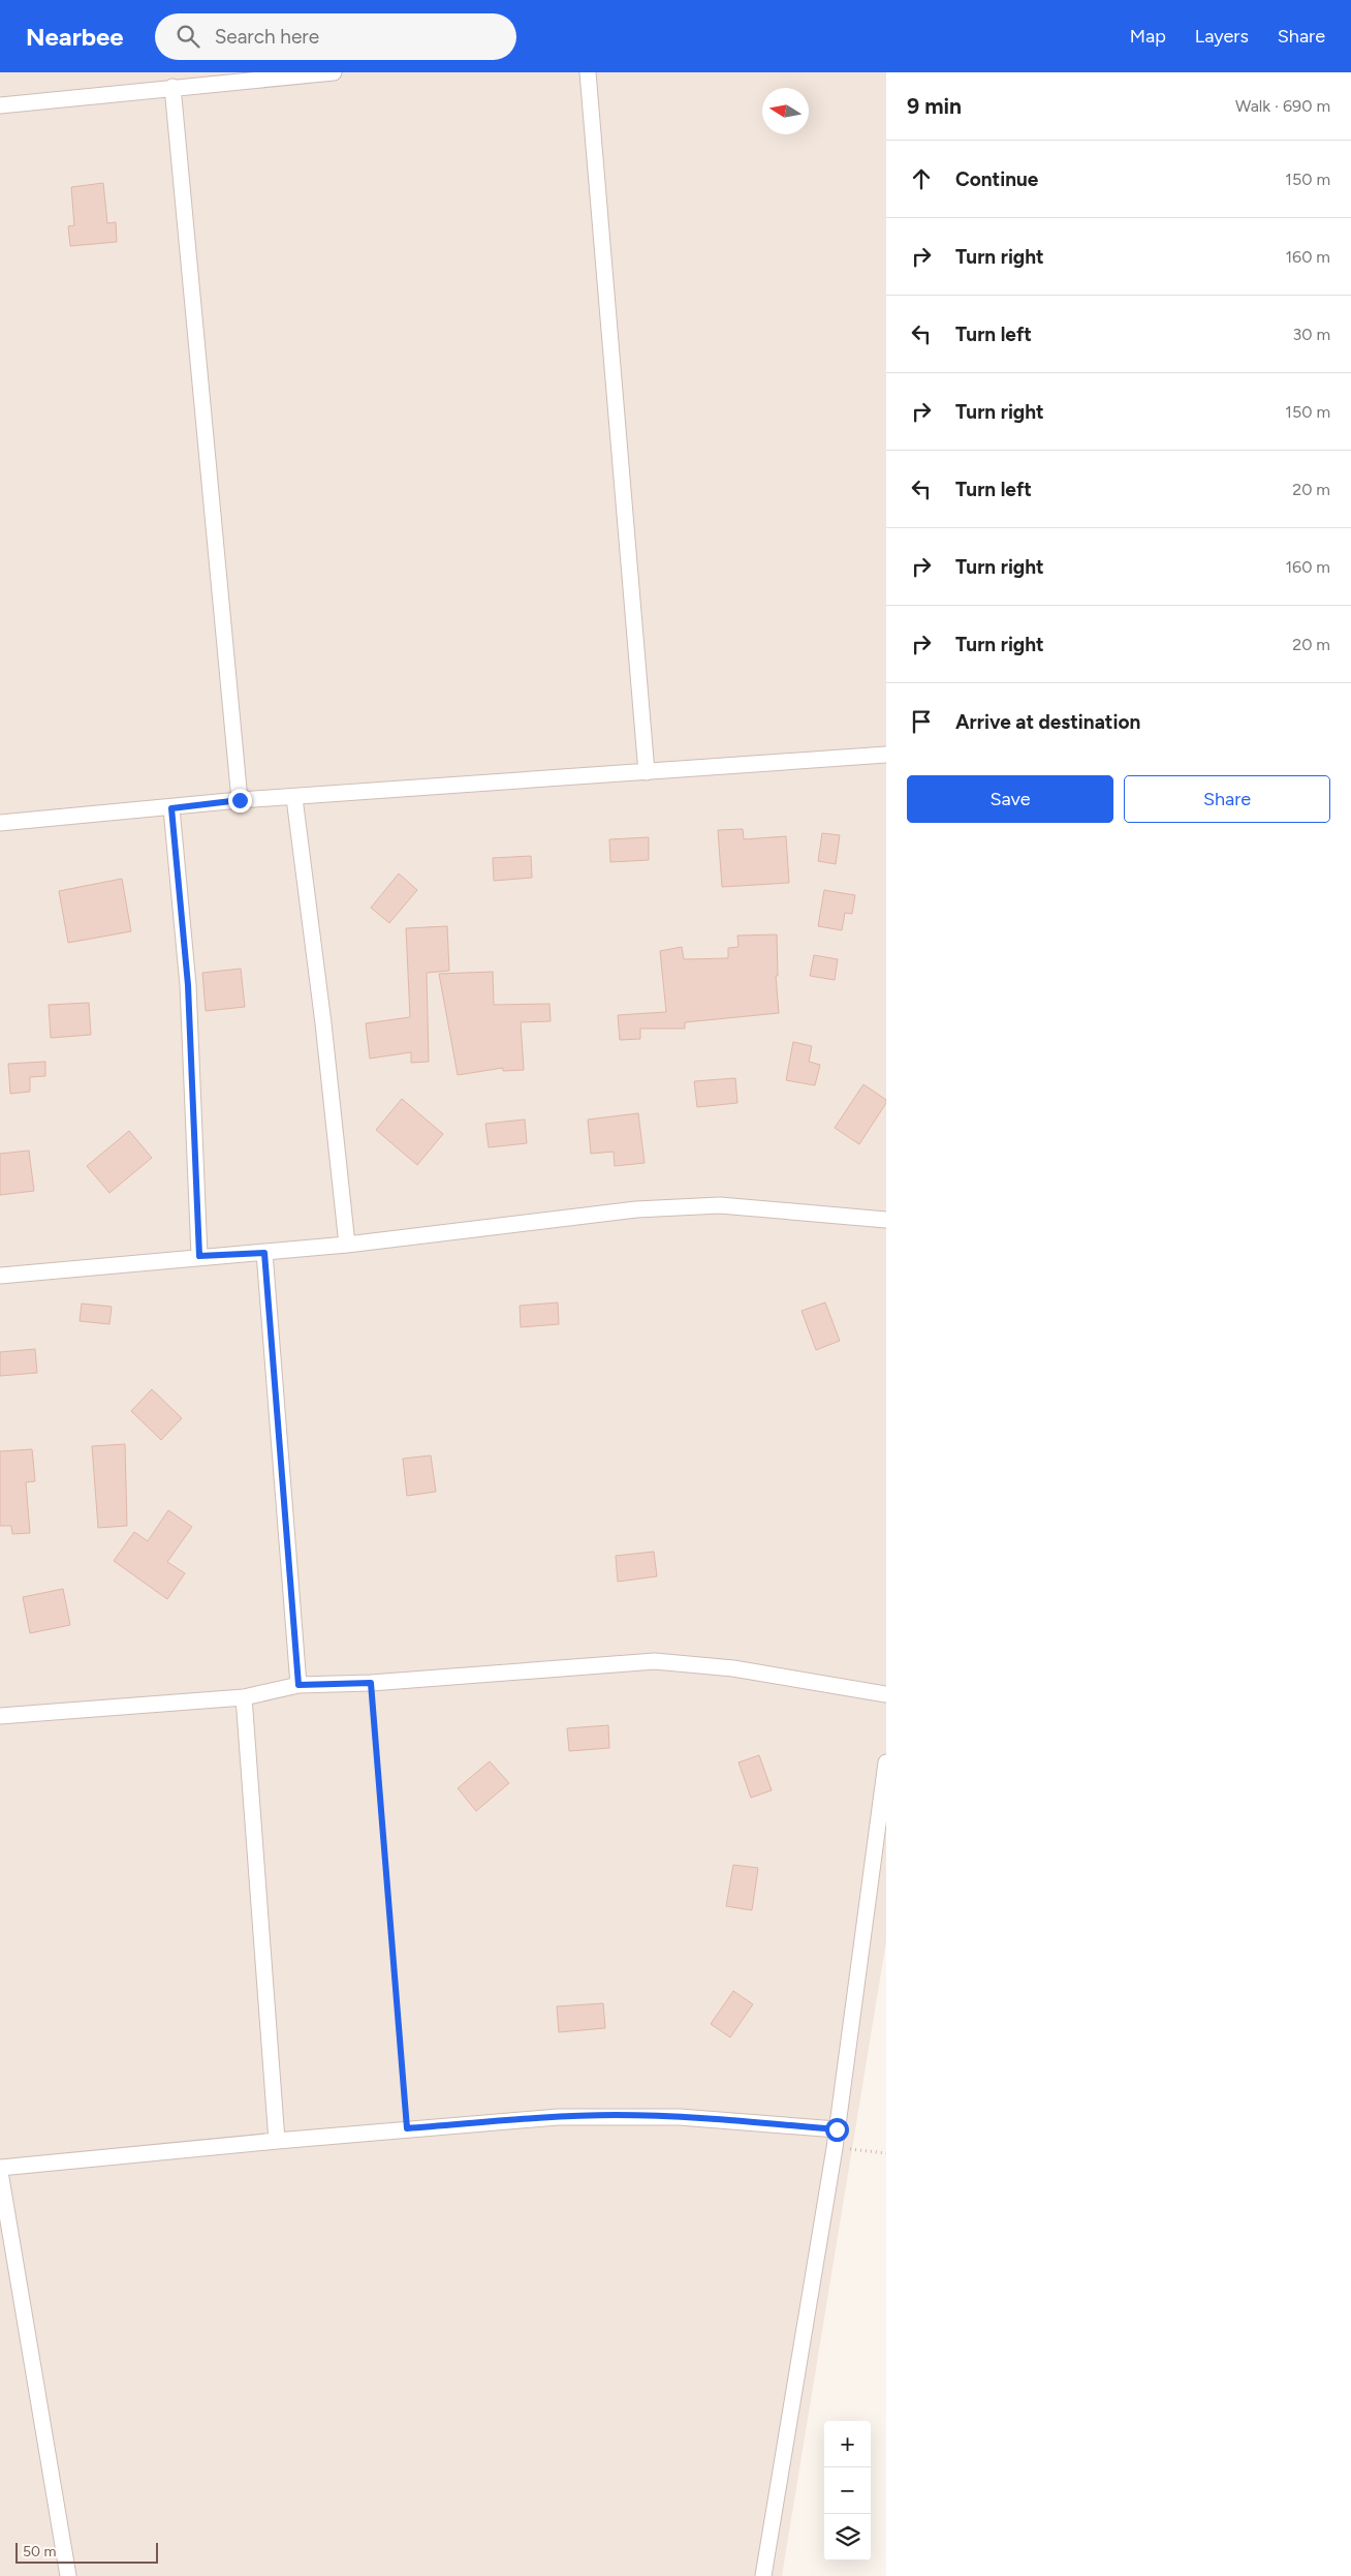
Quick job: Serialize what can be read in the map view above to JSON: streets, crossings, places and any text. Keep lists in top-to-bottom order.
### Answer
{
  "scale_bar": "50 m",
  "north": "left",
  "page": {
    "header": "Nearbee",
    "search": "Search here",
    "nav": ["Map", "Layers", "Share"],
    "heading": ["9 min", "Walk · 690 m"],
    "list": [
      ["Continue", "150 m"],
      ["Turn right", "160 m"],
      ["Turn left", "30 m"],
      ["Turn right", "150 m"],
      ["Turn left", "20 m"],
      ["Turn right", "160 m"],
      ["Turn right", "20 m"],
      "Arrive at destination"
    ],
    "buttons": ["Save", "Share"],
    "map_buttons": ["+", "−"],
    "scale": "50 m"
  }
}
